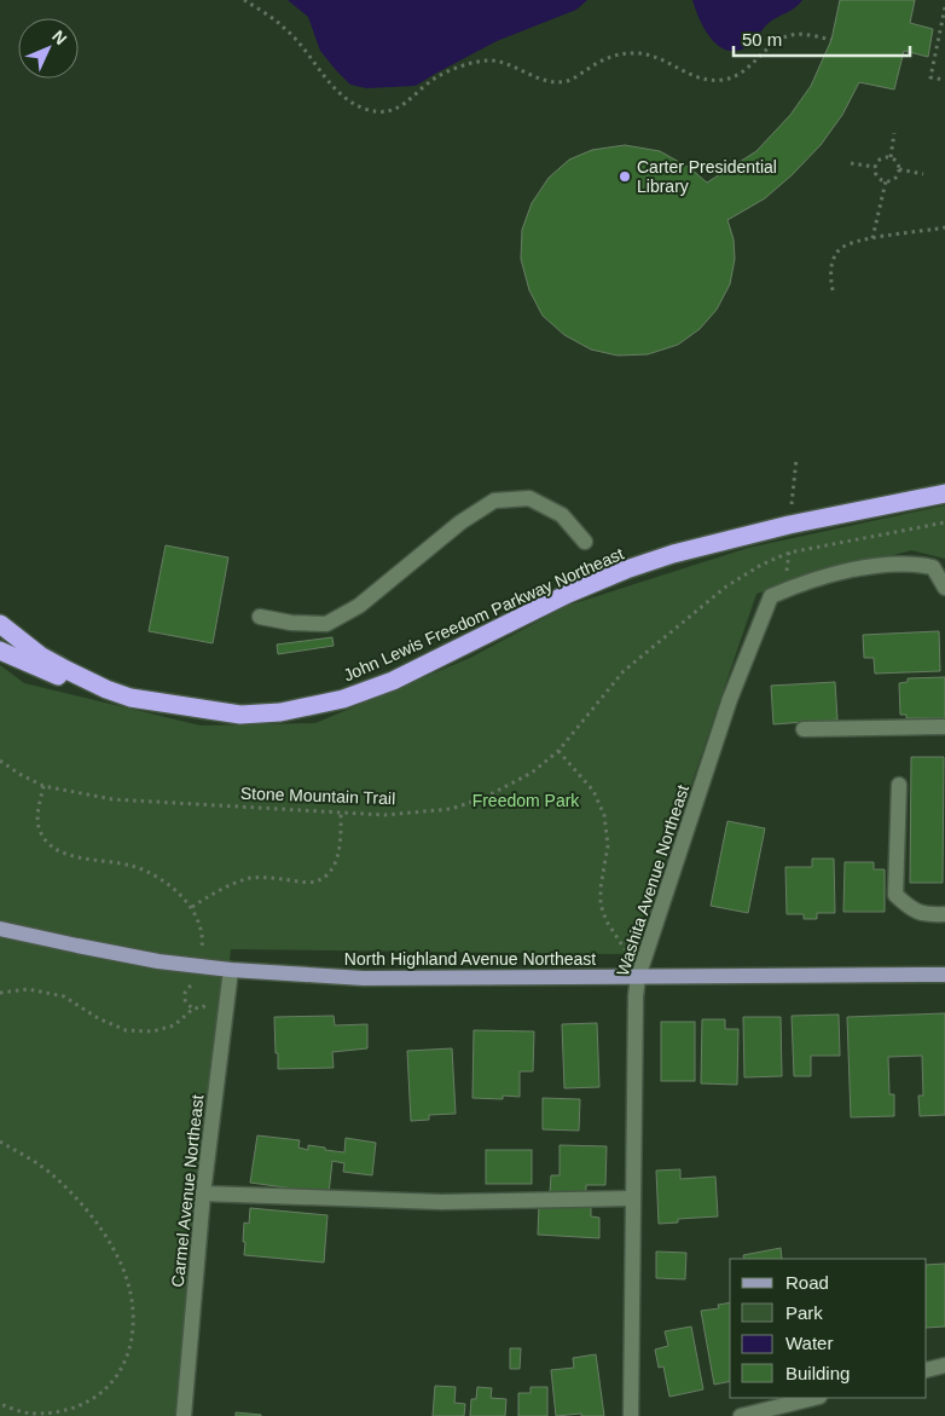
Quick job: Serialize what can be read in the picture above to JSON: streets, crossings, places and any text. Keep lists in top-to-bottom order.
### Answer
{
  "streets": {
    "highway": ["John Lewis Freedom Parkway Northeast"],
    "main road": ["North Highland Avenue Northeast"],
    "street": ["Washita Avenue Northeast", "Carmel Avenue Northeast"],
    "path": ["Stone Mountain Trail"]
  },
  "crossings": [
    ["Washita Avenue Northeast", "North Highland Avenue Northeast"],
    ["North Highland Avenue Northeast", "Carmel Avenue Northeast"]
  ],
  "parks": ["Freedom Park"],
  "places": ["Carter Presidential Library"],
  "legend": [
    "Road",
    "Park",
    "Water",
    "Building"
  ],
  "scale_bar": "50 m",
  "north": "top right"
}
